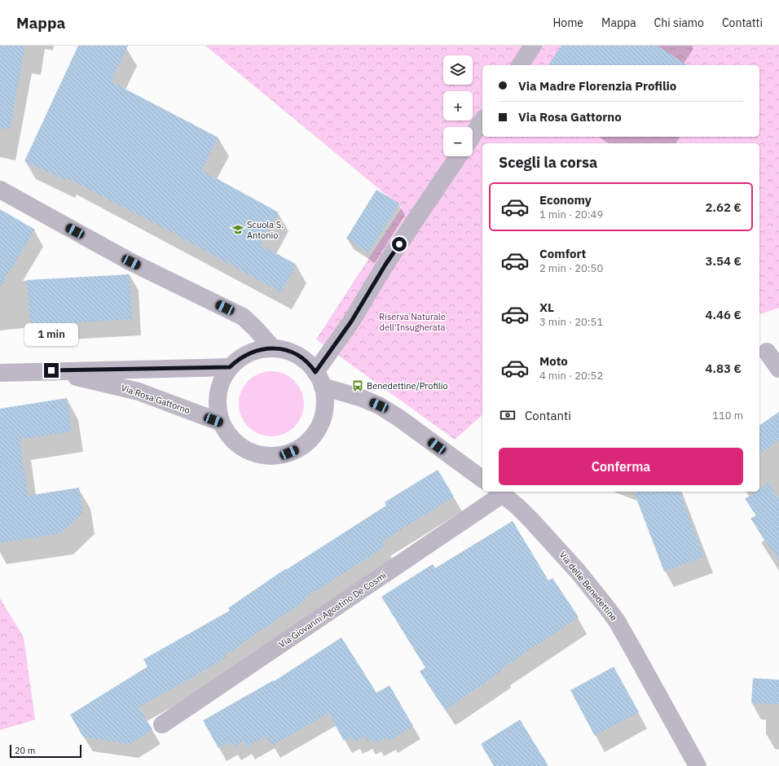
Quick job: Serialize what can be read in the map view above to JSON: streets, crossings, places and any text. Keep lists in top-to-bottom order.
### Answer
{
  "streets": {
    "street": ["Via Rosa Gattorno", "Via delle Benedettine", "Via Giovanni Agostino De Cosmi"]
  },
  "crossings": [
    ["Via delle Benedettine", "Via Giovanni Agostino De Cosmi"]
  ],
  "parks": ["Riserva Naturale dell'Insugherata"],
  "places": {
    "school or university": ["Scuola S. Antonio"],
    "bus stop": ["Benedettine/Profilio"]
  },
  "scale_bar": "20 m",
  "page": {
    "header": "Mappa",
    "nav": [
      "Home",
      "Mappa",
      "Chi siamo",
      "Contatti"
    ],
    "map_buttons": ["+", "−"],
    "banner": ["Via Madre Florenzia Profilio", "Via Rosa Gattorno"],
    "heading": "Scegli la corsa",
    "list": [
      {
        "name": "Economy",
        "note": "1 min · 20:49",
        "value": "2.62 €"
      },
      {
        "name": "Comfort",
        "note": "2 min · 20:50",
        "value": "3.54 €"
      },
      {
        "name": "XL",
        "note": "3 min · 20:51",
        "value": "4.46 €"
      },
      {
        "name": "Moto",
        "note": "4 min · 20:52",
        "value": "4.83 €"
      }
    ],
    "bubble": "1 min",
    "pay": ["Contanti", "110 m"],
    "buttons": "Conferma",
    "scale": "20 m"
  }
}
